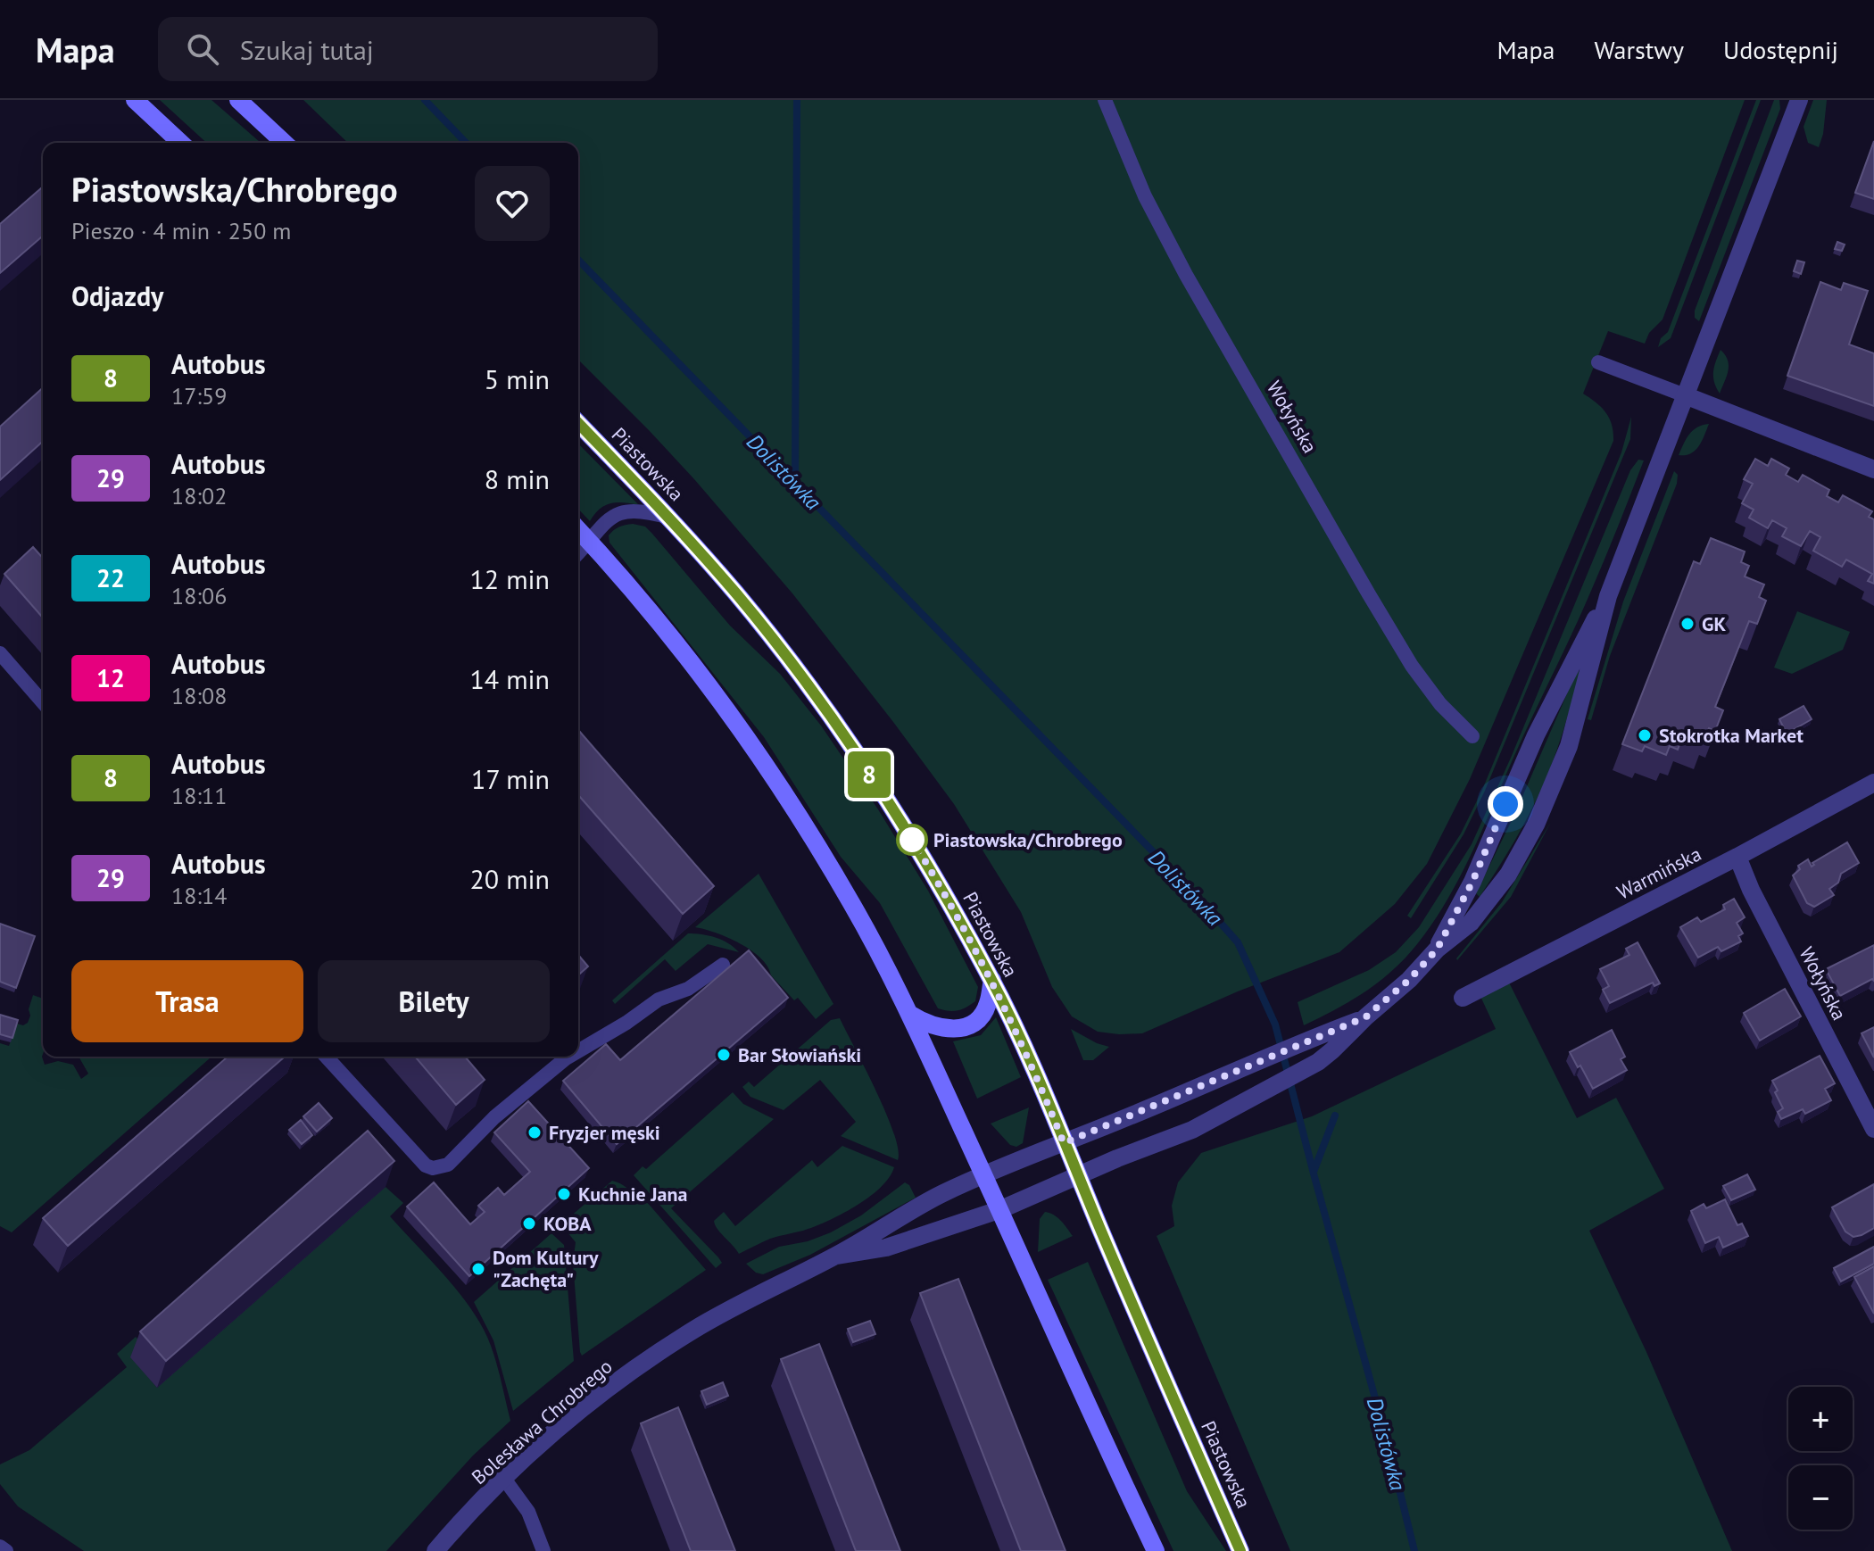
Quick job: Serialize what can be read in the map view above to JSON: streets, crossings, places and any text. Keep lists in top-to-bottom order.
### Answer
{
  "streets": {
    "main road": ["Piastowska"],
    "street": ["Wołyńska", "Warmińska", "Bolesława Chrobrego"]
  },
  "crossings": [
    ["Wołyńska", "Warmińska"],
    ["Piastowska", "Bolesława Chrobrego"]
  ],
  "water": ["Dolistówka"],
  "places": [
    "GK",
    "Stokrotka Market",
    "Piastowska/Chrobrego",
    "Bar Słowiański",
    "Fryzjer męski",
    "Kuchnie Jana",
    "KOBA",
    "Dom Kultury \"Zachęta\""
  ],
  "lines": ["bus line 8"],
  "page": {
    "header": "Mapa",
    "search": "Szukaj tutaj",
    "nav": ["Mapa", "Warstwy", "Udostępnij"],
    "on_map": "8",
    "heading": [
      ["Piastowska/Chrobrego", "Pieszo · 4 min · 250 m"],
      "Odjazdy"
    ],
    "list": [
      {
        "mark": "8",
        "name": "Autobus",
        "note": "17:59",
        "value": "5 min"
      },
      {
        "mark": "29",
        "name": "Autobus",
        "note": "18:02",
        "value": "8 min"
      },
      {
        "mark": "22",
        "name": "Autobus",
        "note": "18:06",
        "value": "12 min"
      },
      {
        "mark": "12",
        "name": "Autobus",
        "note": "18:08",
        "value": "14 min"
      },
      {
        "mark": "8",
        "name": "Autobus",
        "note": "18:11",
        "value": "17 min"
      },
      {
        "mark": "29",
        "name": "Autobus",
        "note": "18:14",
        "value": "20 min"
      }
    ],
    "buttons": ["Trasa", "Bilety"],
    "map_buttons": ["+", "−"]
  }
}
